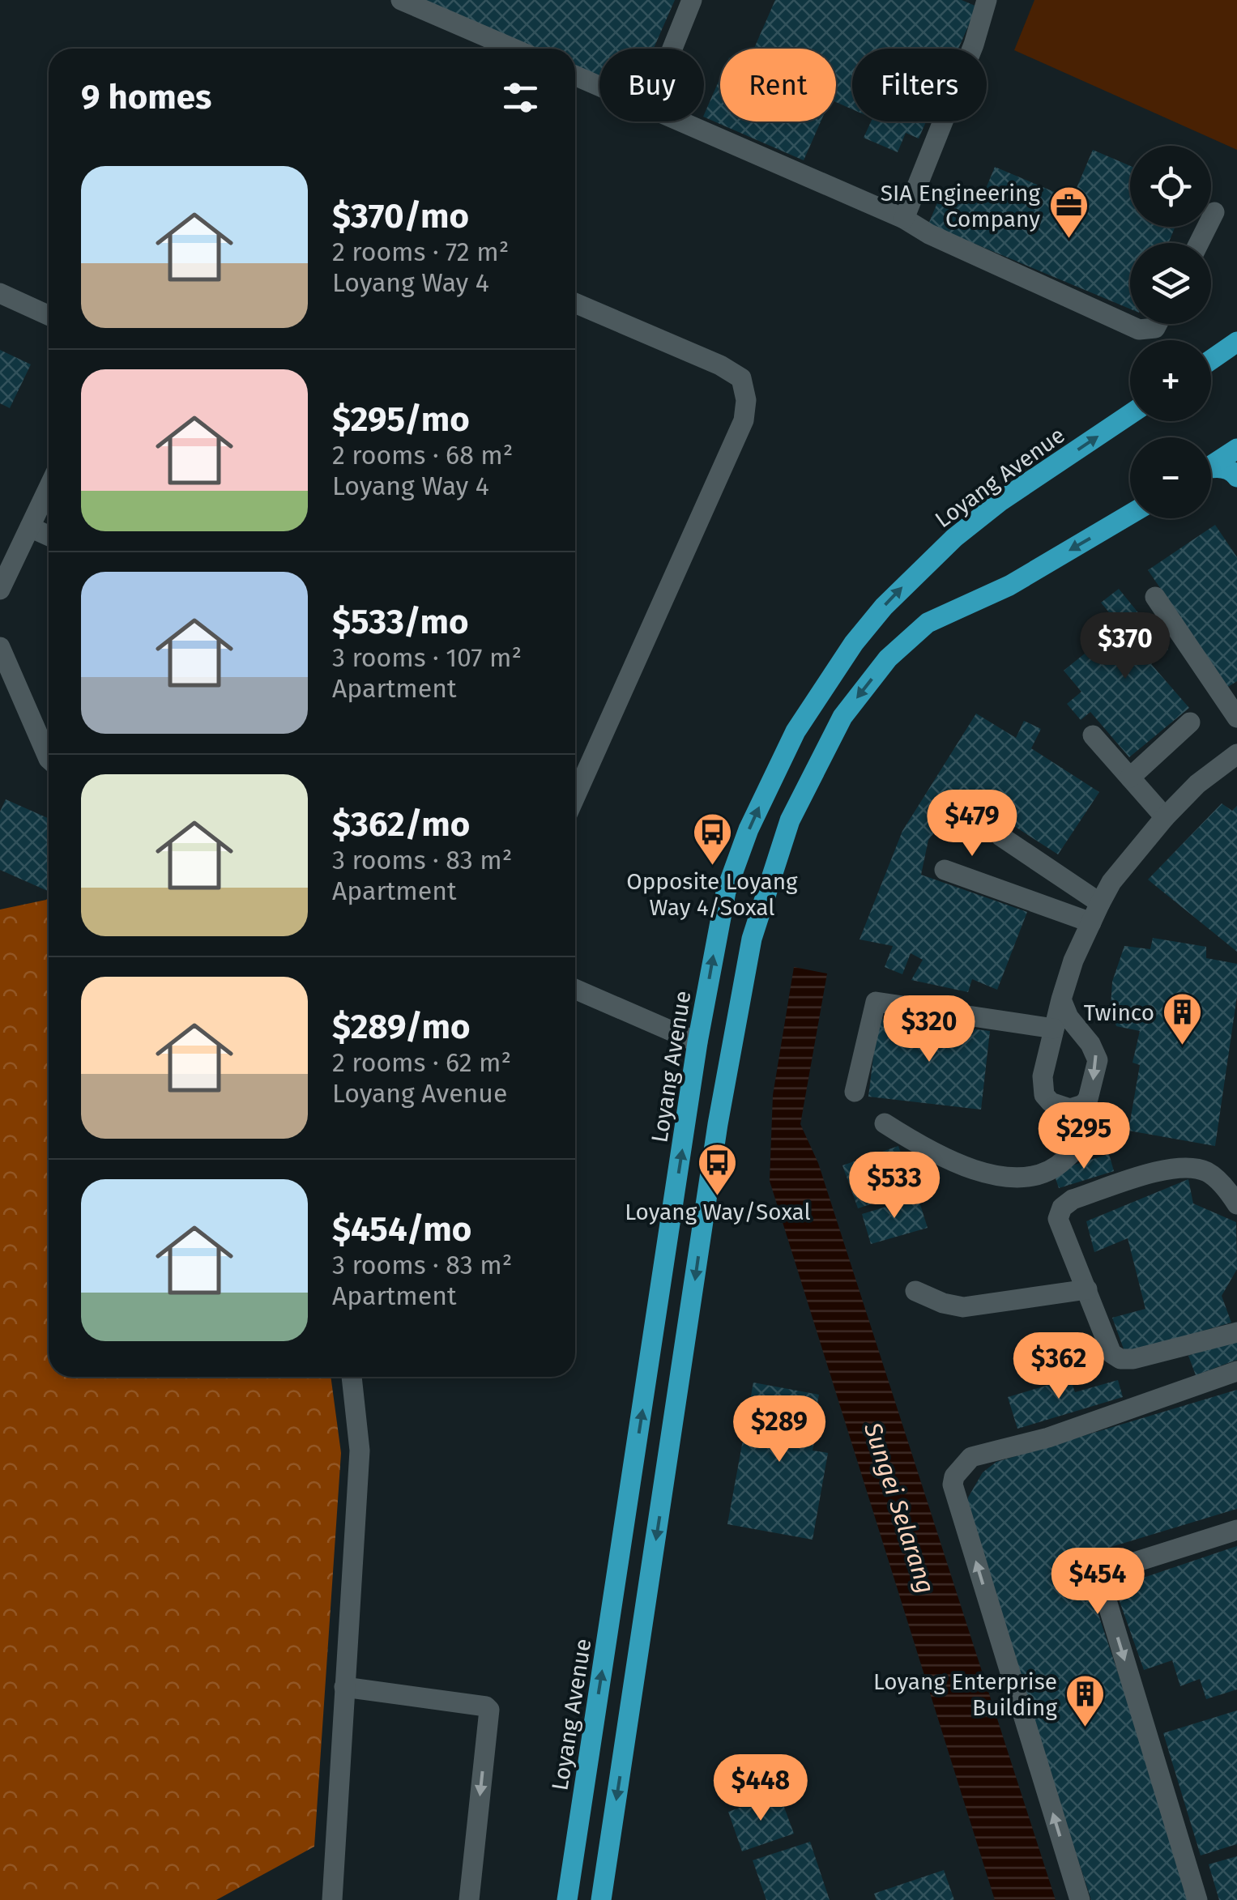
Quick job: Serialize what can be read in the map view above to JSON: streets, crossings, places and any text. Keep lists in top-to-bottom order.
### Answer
{
  "streets": {
    "main road": ["Loyang Avenue"]
  },
  "water": ["Sungei Selarang"],
  "places": {
    "office": ["SIA Engineering Company"],
    "bus stop": ["Opposite Loyang Way 4/Soxal", "Loyang Way/Soxal"],
    "building": ["Twinco", "Loyang Enterprise Building"]
  },
  "page": {
    "chip": ["Buy", "Rent", "Filters"],
    "heading": "9 homes",
    "map_buttons": ["+", "−"],
    "list": [
      {
        "name": "$370/mo",
        "note": "2 rooms · 72 m² · Loyang Way 4"
      },
      {
        "name": "$295/mo",
        "note": "2 rooms · 68 m² · Loyang Way 4"
      },
      {
        "name": "$533/mo",
        "note": "3 rooms · 107 m² · Apartment"
      },
      {
        "name": "$362/mo",
        "note": "3 rooms · 83 m² · Apartment"
      },
      {
        "name": "$289/mo",
        "note": "2 rooms · 62 m² · Loyang Avenue"
      },
      {
        "name": "$454/mo",
        "note": "3 rooms · 83 m² · Apartment"
      }
    ],
    "price": [
      "$370",
      "$479",
      "$320",
      "$295",
      "$533",
      "$362",
      "$289",
      "$454",
      "$448"
    ]
  }
}
